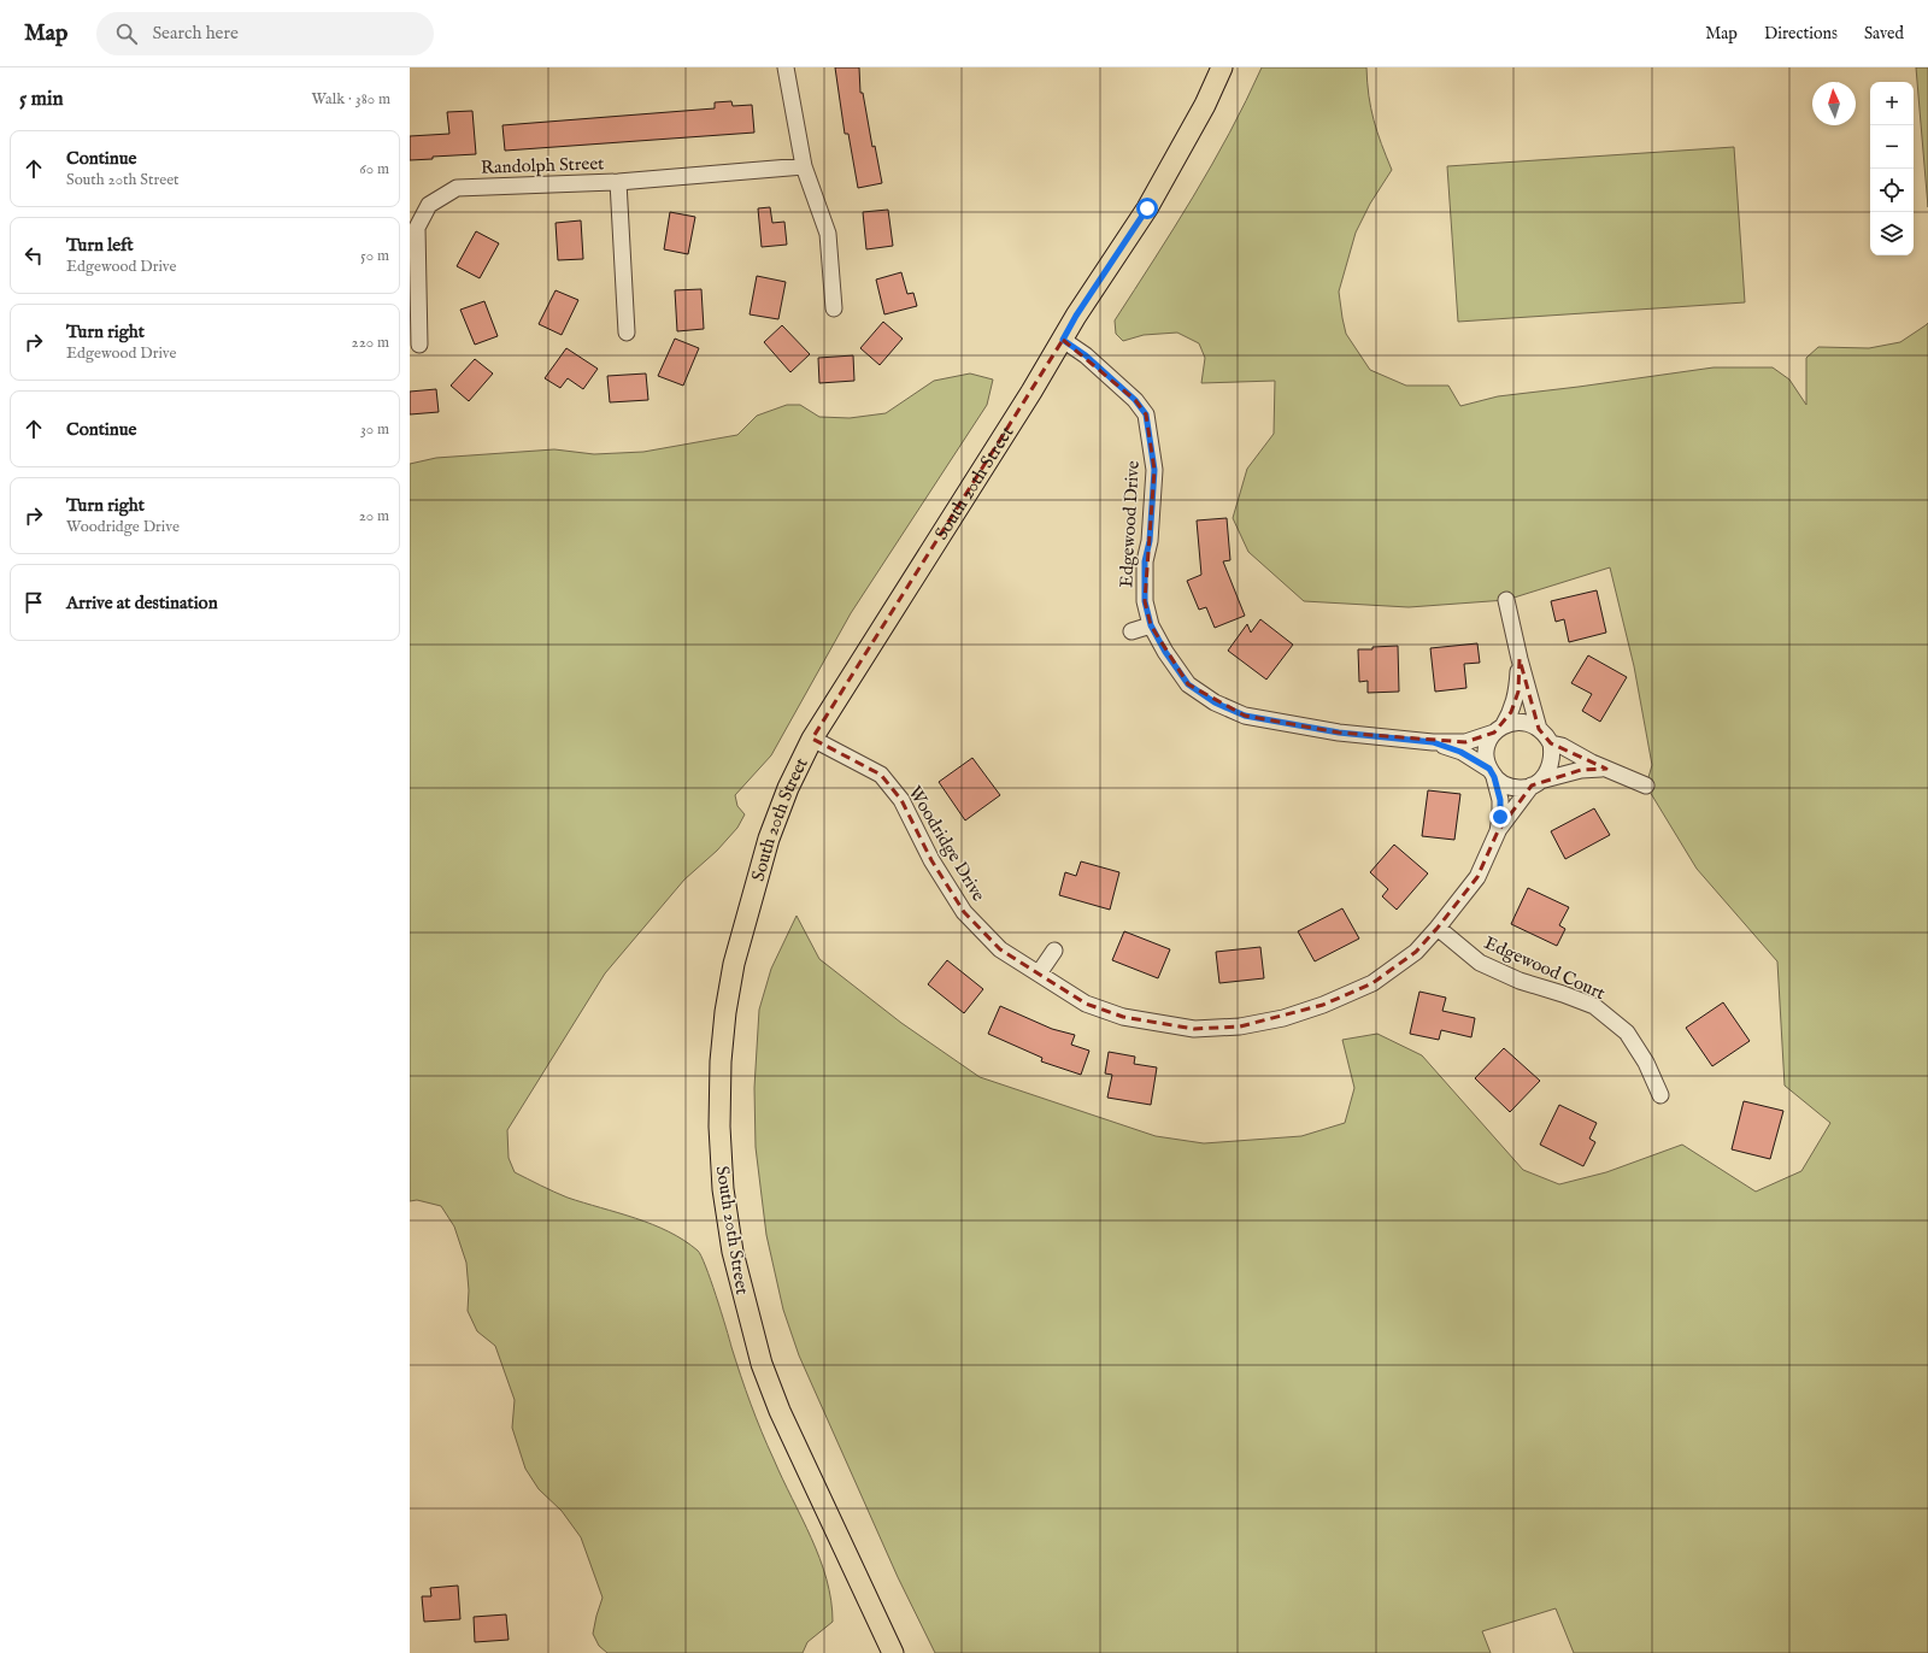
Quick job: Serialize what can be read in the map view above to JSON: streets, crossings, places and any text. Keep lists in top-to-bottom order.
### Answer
{
  "streets": {
    "main road": ["South 20th Street"],
    "street": [
      "Randolph Street",
      "Edgewood Drive",
      "Woodridge Drive",
      "Edgewood Court"
    ]
  },
  "crossings": [
    ["South 20th Street", "Edgewood Drive"],
    ["South 20th Street", "Woodridge Drive"],
    ["Woodridge Drive", "Edgewood Court"]
  ],
  "north": "top",
  "page": {
    "header": "Map",
    "search": "Search here",
    "nav": ["Map", "Directions", "Saved"],
    "heading": ["5 min", "Walk · 380 m"],
    "map_buttons": ["+", "−"],
    "list": [
      ["Continue", "South 20th Street", "60 m"],
      ["Turn left", "Edgewood Drive", "50 m"],
      ["Turn right", "Edgewood Drive", "220 m"],
      ["Continue", "30 m"],
      ["Turn right", "Woodridge Drive", "20 m"],
      "Arrive at destination"
    ]
  }
}
